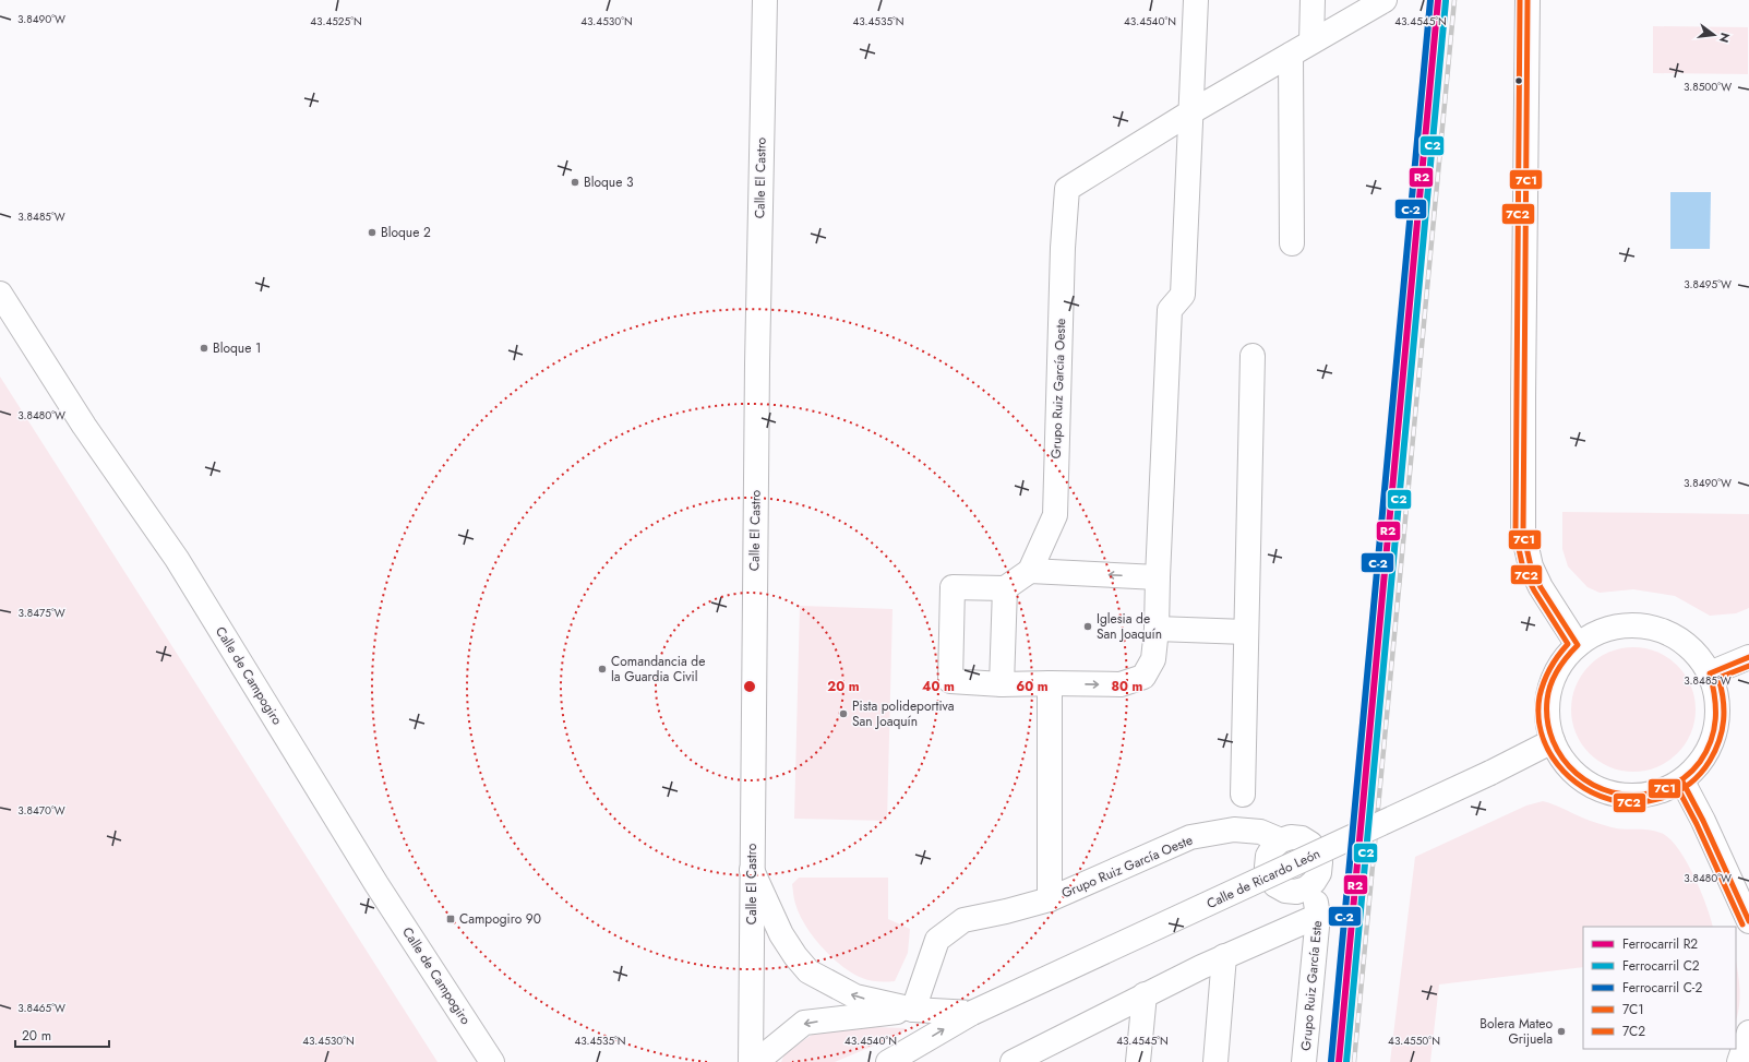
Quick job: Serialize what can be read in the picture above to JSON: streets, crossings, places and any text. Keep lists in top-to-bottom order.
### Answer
{
  "streets": {
    "main road": [
      "Calle El Castro",
      "Grupo Ruiz García Oeste",
      "Calle de Campogiro",
      "Calle de Ricardo León",
      "Grupo Ruiz García Este"
    ]
  },
  "crossings": [
    ["Calle El Castro", "Calle de Ricardo León"],
    ["Grupo Ruiz García Oeste", "Calle de Ricardo León"],
    ["Grupo Ruiz García Oeste", "Grupo Ruiz García Este"]
  ],
  "places": {
    "other": [
      "Bloque 3",
      "Bloque 2",
      "Bloque 1",
      "Iglesia de San Joaquín",
      "Comandancia de la Guardia Civil",
      "Pista polideportiva San Joaquín",
      "Bolera Mateo Grijuela"
    ],
    "transit": ["Campogiro 90"]
  },
  "lines": [
    "rail line R2",
    "rail line C-2",
    "transit line 7C1",
    "transit line 7C2",
    "rail line C2"
  ],
  "legend": [
    "Ferrocarril R2",
    "Ferrocarril C2",
    "Ferrocarril C-2",
    "7C1",
    "7C2"
  ],
  "scale_bar": "20 m",
  "north": "right",
  "coordinates": [
    "3.8490°W",
    "43.4525°N",
    "43.4530°N",
    "43.4535°N",
    "43.4540°N",
    "43.4545°N",
    "3.8500°W",
    "3.8485°W",
    "3.8495°W",
    "3.8480°W",
    "3.8475°W",
    "3.8470°W",
    "3.8465°W",
    "43.4550°N"
  ],
  "rings": [
    "20 m",
    "40 m",
    "60 m",
    "80 m"
  ]
}
